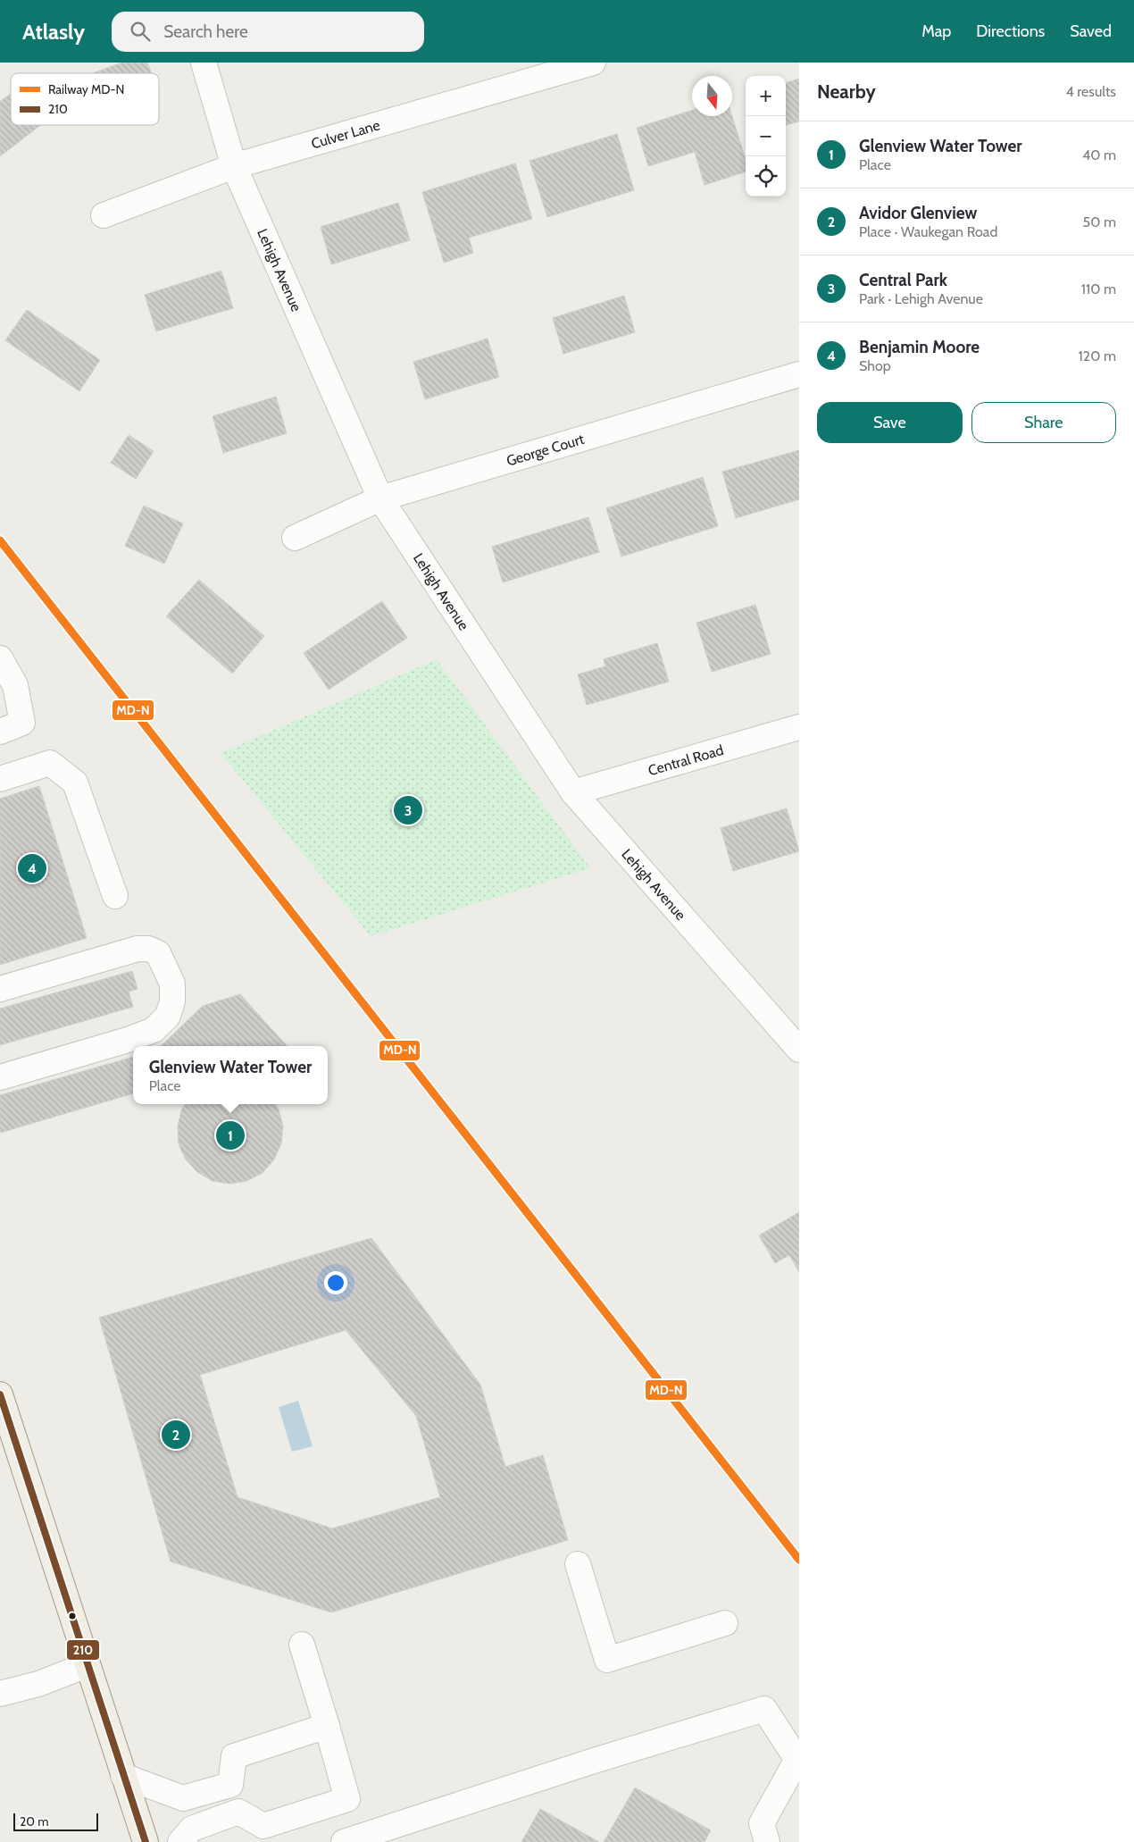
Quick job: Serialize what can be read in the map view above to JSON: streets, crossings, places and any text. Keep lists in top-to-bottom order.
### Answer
{
  "streets": {
    "street": [
      "Culver Lane",
      "Lehigh Avenue",
      "George Court",
      "Central Road"
    ]
  },
  "crossings": [
    ["Culver Lane", "Lehigh Avenue"],
    ["Lehigh Avenue", "George Court"],
    ["Lehigh Avenue", "Central Road"]
  ],
  "lines": ["rail line MD-N", "transit line 210"],
  "legend": ["Railway MD-N", "210"],
  "scale_bar": "20 m",
  "north": "bottom",
  "page": {
    "header": "Atlasly",
    "search": "Search here",
    "nav": ["Map", "Directions", "Saved"],
    "heading": ["Nearby", "4 results"],
    "map_buttons": ["+", "−"],
    "list": [
      {
        "mark": "1",
        "name": "Glenview Water Tower",
        "note": "Place",
        "value": "40 m"
      },
      {
        "mark": "2",
        "name": "Avidor Glenview",
        "note": "Place · Waukegan Road",
        "value": "50 m"
      },
      {
        "mark": "3",
        "name": "Central Park",
        "note": "Park · Lehigh Avenue",
        "value": "110 m"
      },
      {
        "mark": "4",
        "name": "Benjamin Moore",
        "note": "Shop",
        "value": "120 m"
      }
    ],
    "buttons": ["Save", "Share"],
    "pins": [
      "3",
      "4",
      "1",
      "2"
    ],
    "popup": ["Glenview Water Tower", "Place"],
    "scale": "20 m"
  }
}
